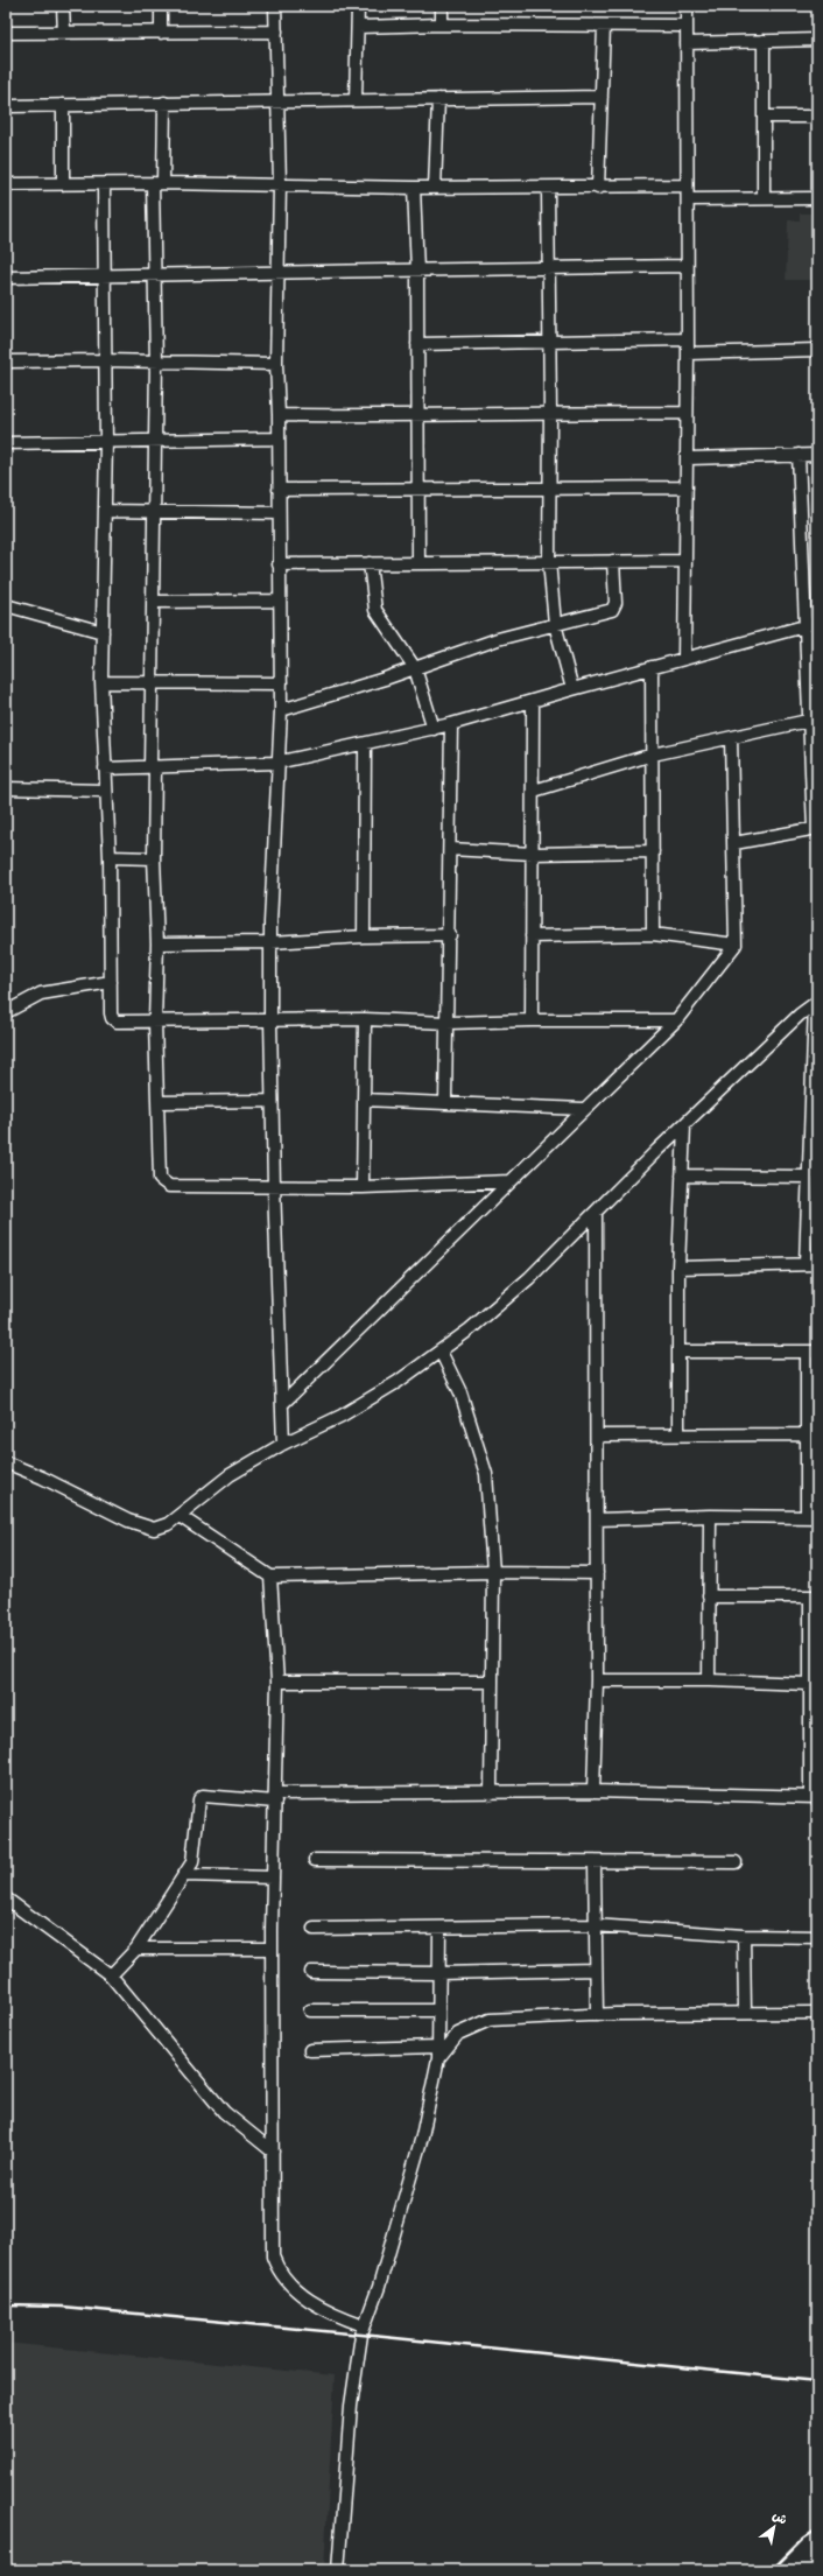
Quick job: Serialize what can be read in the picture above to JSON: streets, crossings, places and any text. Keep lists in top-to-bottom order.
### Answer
{
  "north": "top right"
}
